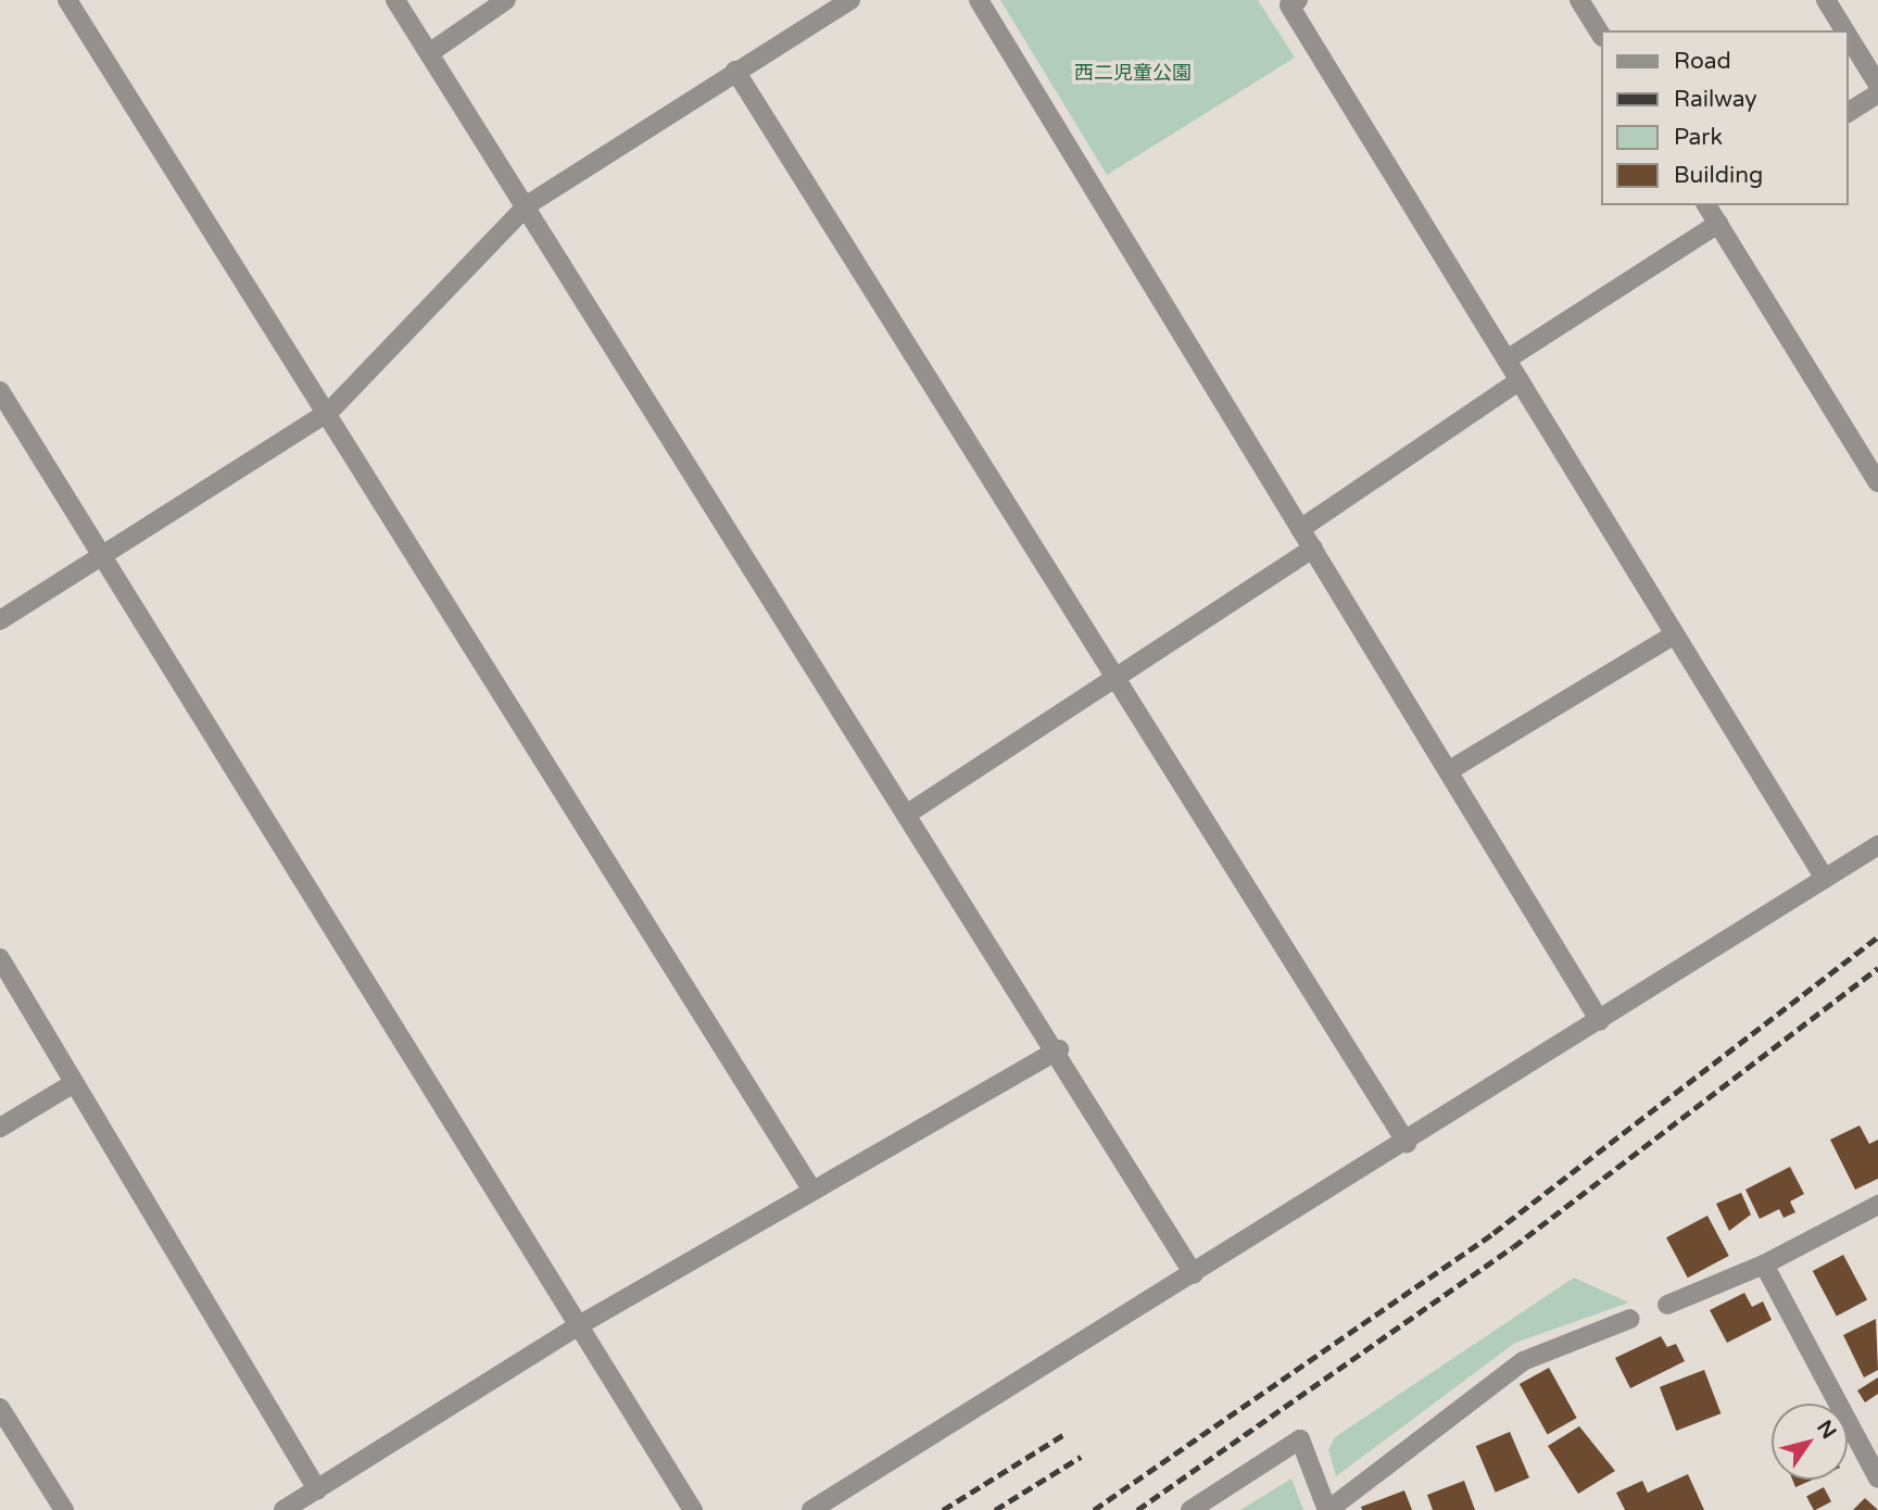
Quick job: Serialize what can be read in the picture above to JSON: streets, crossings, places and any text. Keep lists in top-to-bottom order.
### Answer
{
  "parks": ["西二児童公園"],
  "legend": [
    "Road",
    "Railway",
    "Park",
    "Building"
  ],
  "north": "top right"
}
